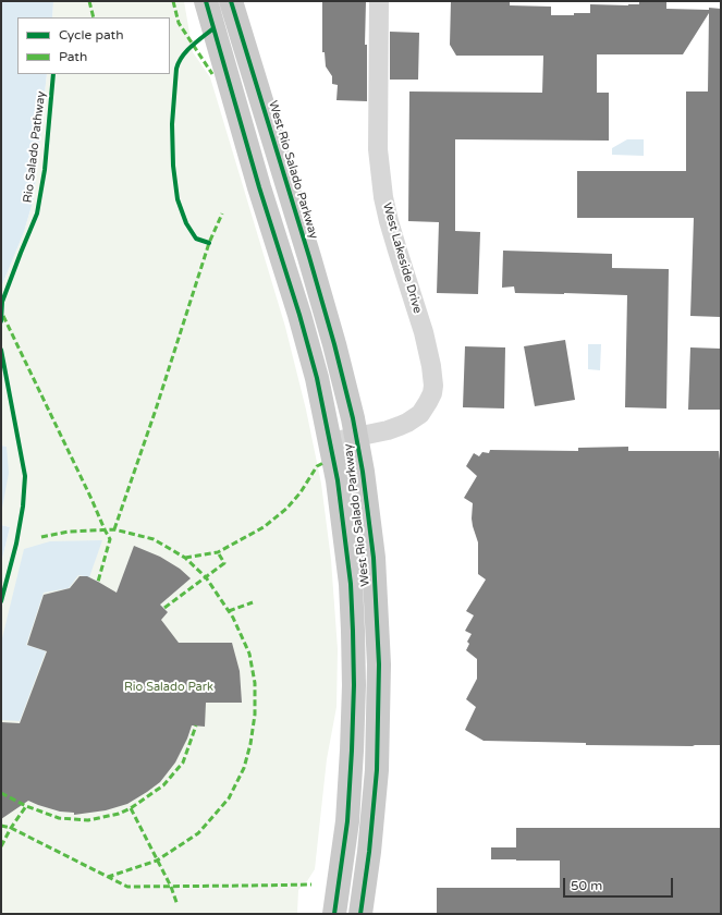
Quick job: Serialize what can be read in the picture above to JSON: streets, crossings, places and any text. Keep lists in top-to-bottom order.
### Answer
{
  "streets": {
    "main road": ["West Rio Salado Parkway"],
    "street": ["West Lakeside Drive"],
    "cycle path": ["Rio Salado Pathway"]
  },
  "crossings": [
    ["West Rio Salado Parkway", "West Lakeside Drive"]
  ],
  "parks": ["Rio Salado Park"],
  "legend": ["Cycle path", "Path"],
  "scale_bar": "50 m"
}
